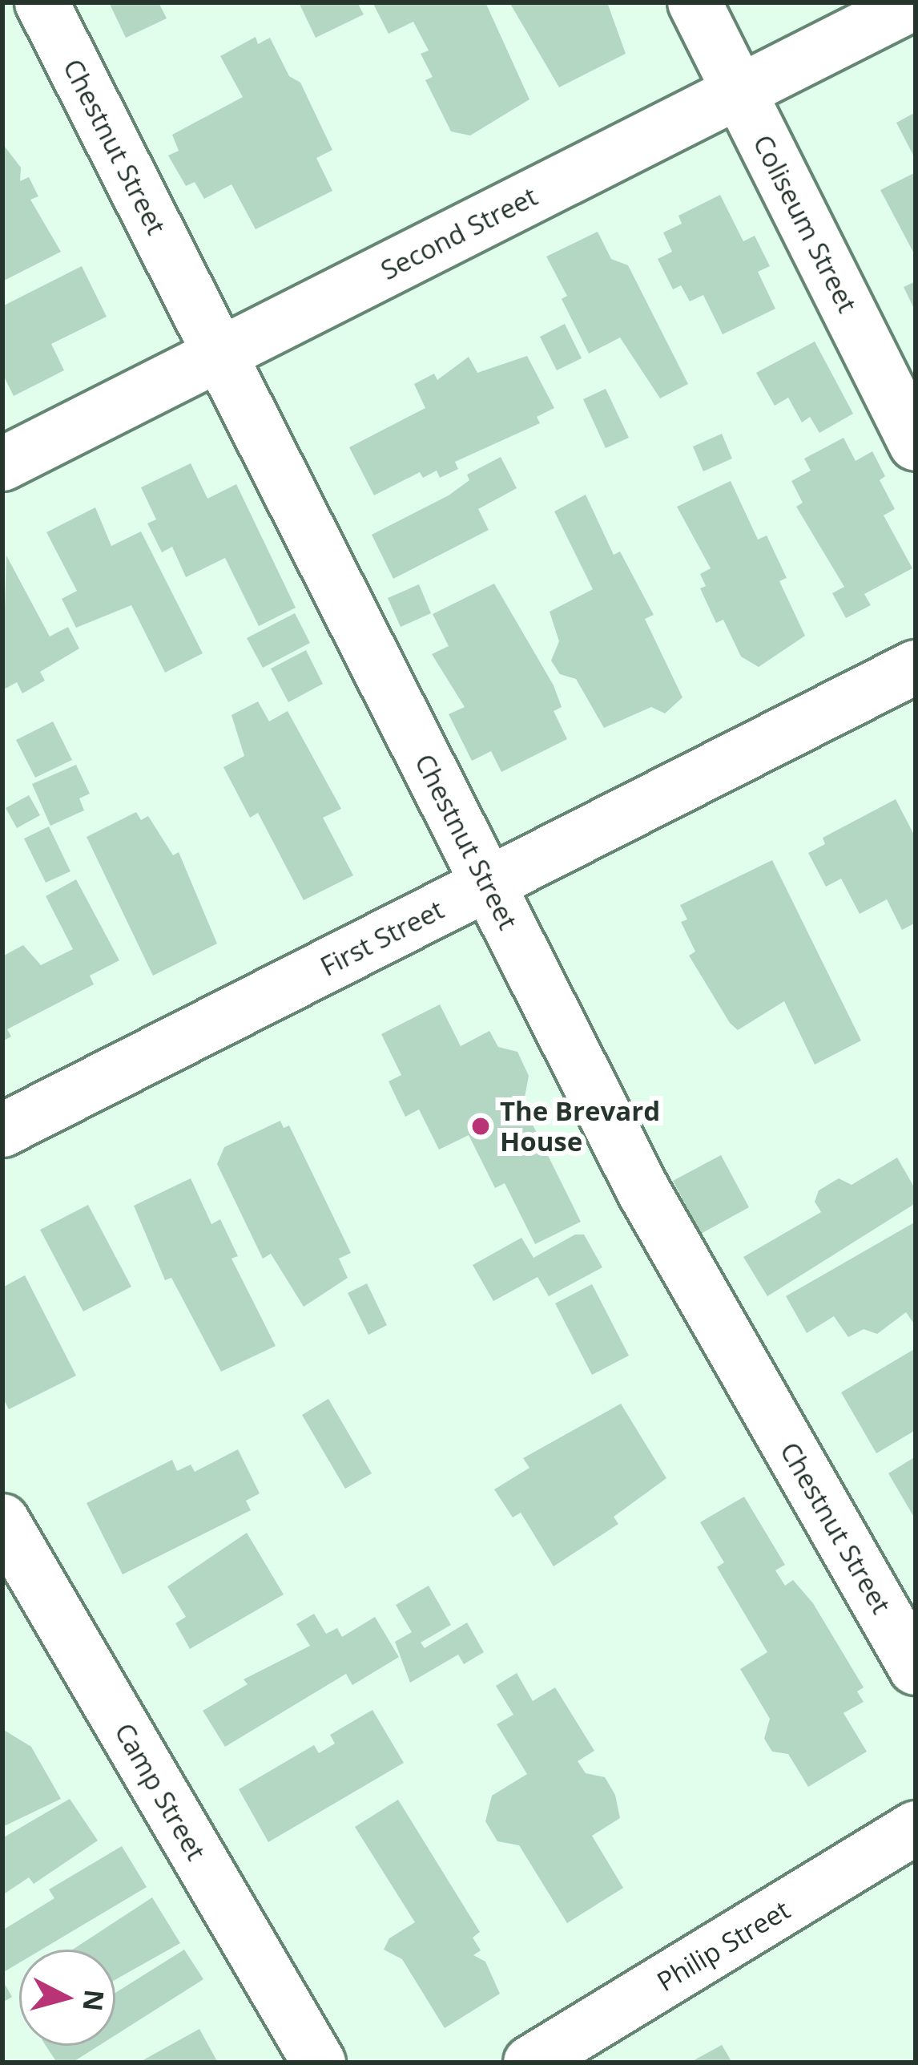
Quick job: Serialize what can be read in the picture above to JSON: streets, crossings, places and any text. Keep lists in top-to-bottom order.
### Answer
{
  "streets": {
    "street": [
      "Chestnut Street",
      "Coliseum Street",
      "Second Street",
      "First Street",
      "Camp Street",
      "Philip Street"
    ]
  },
  "crossings": [
    ["Chestnut Street", "Second Street"],
    ["Chestnut Street", "First Street"],
    ["Coliseum Street", "Second Street"]
  ],
  "places": ["The Brevard House"],
  "north": "right"
}
